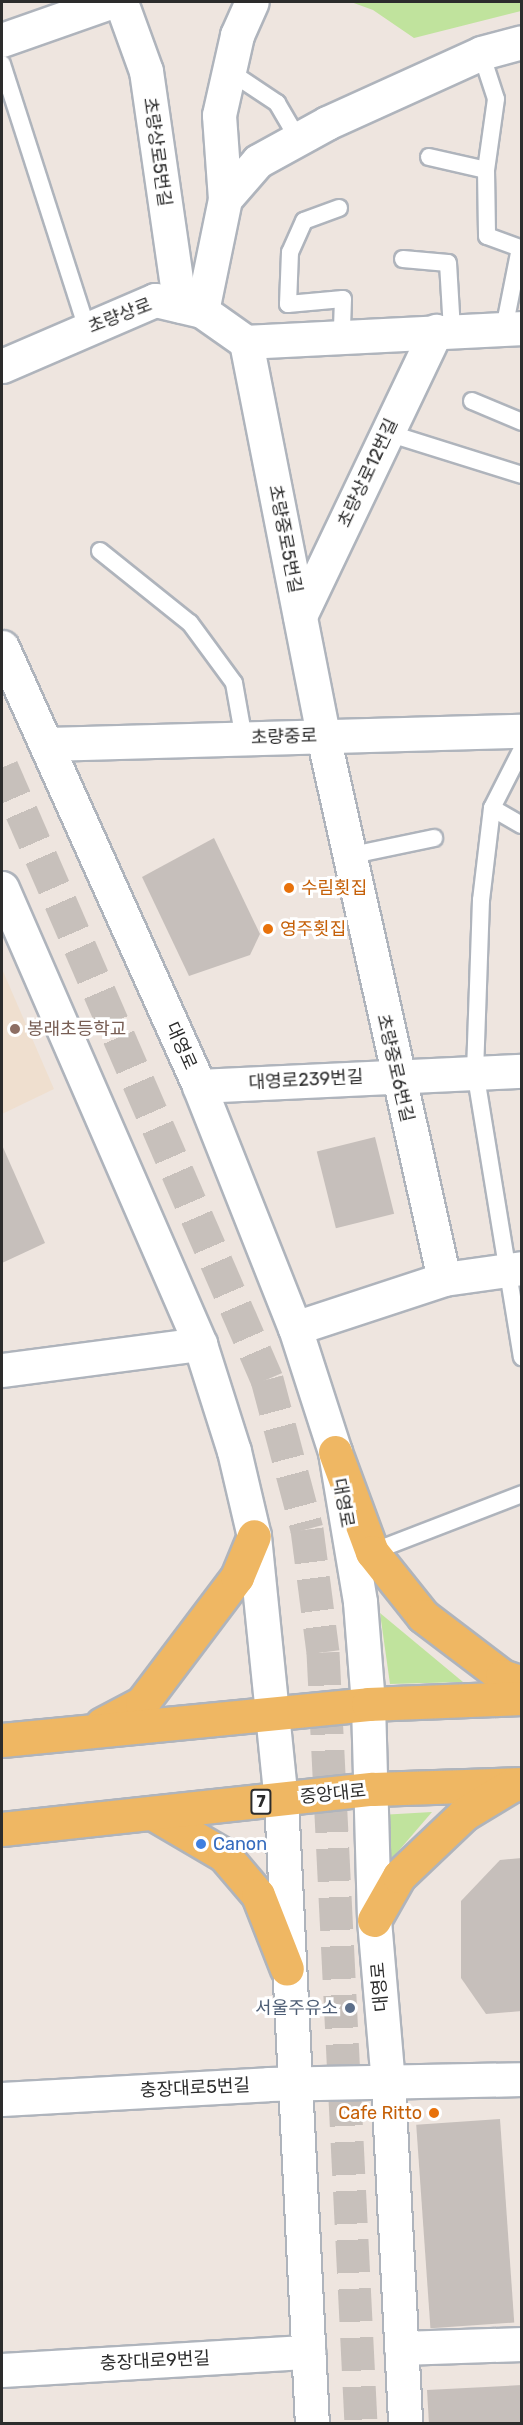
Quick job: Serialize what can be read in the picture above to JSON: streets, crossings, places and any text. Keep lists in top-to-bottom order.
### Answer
{
  "streets": {
    "main road": ["중앙대로", "7"],
    "street": [
      "초량상로5번길",
      "초량상로",
      "초량상로12번길",
      "초량중로5번길",
      "초량중로",
      "대영로",
      "초량중로6번길",
      "대영로239번길",
      "충장대로5번길",
      "충장대로9번길"
    ]
  },
  "crossings": [
    ["초량상로5번길", "초량상로"],
    ["초량상로", "초량중로5번길"],
    ["초량상로12번길", "초량중로5번길"],
    ["초량중로5번길", "초량중로"],
    ["초량중로5번길", "초량중로6번길"],
    ["초량중로", "대영로"],
    ["초량중로", "초량중로6번길"],
    ["대영로", "대영로239번길"],
    ["대영로", "중앙대로"],
    ["대영로", "충장대로5번길"],
    ["초량중로6번길", "대영로239번길"]
  ],
  "places": [
    "수림횟집",
    "영주횟집",
    "봉래초등학교",
    "Canon",
    "서울주유소",
    "Cafe Ritto"
  ]
}
